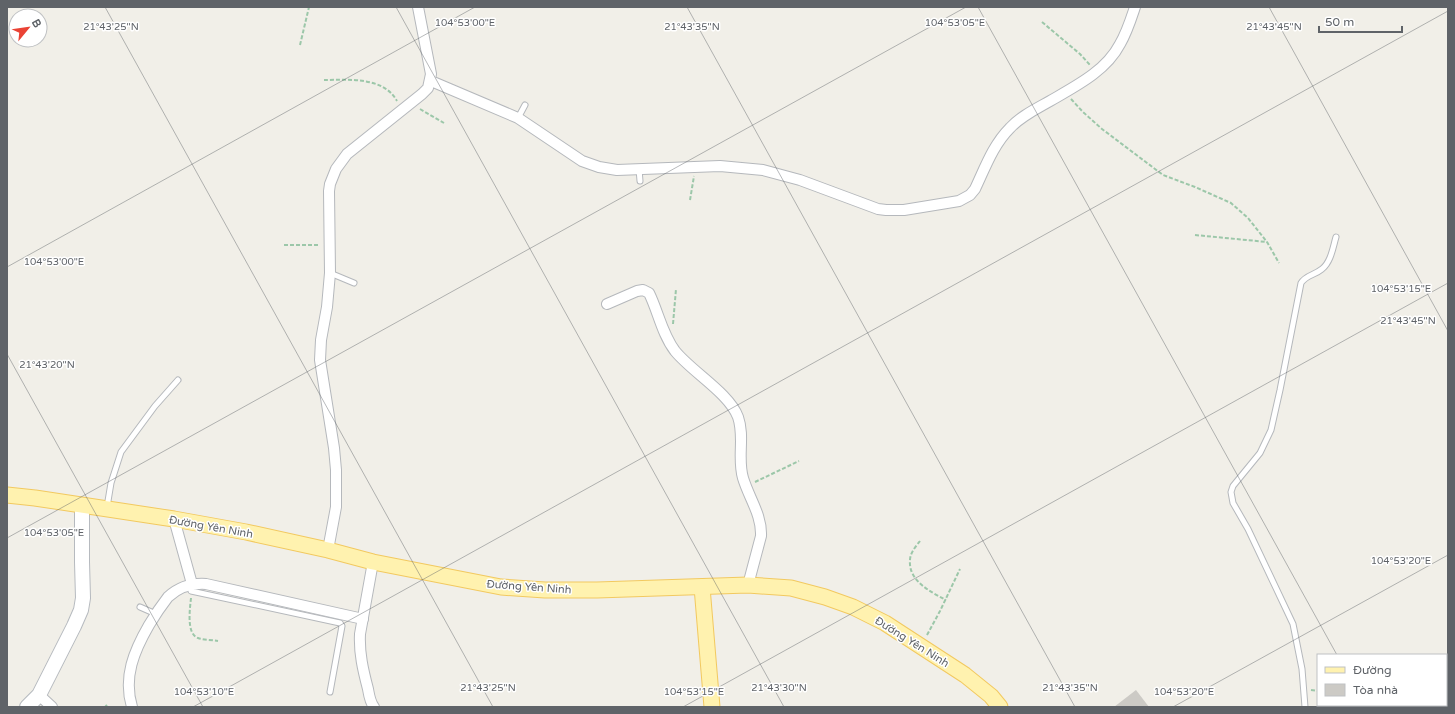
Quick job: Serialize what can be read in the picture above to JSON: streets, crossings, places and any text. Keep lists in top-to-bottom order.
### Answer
{
  "streets": {
    "main road": ["Đường Yên Ninh"]
  },
  "legend": ["Đường", "Tòa nhà"],
  "scale_bar": "50 m",
  "north": "top right",
  "coordinates": [
    "104°53'00\"E",
    "104°53'05\"E",
    "21°43'25\"N",
    "21°43'35\"N",
    "21°43'45\"N",
    "104°53'15\"E",
    "21°43'20\"N",
    "104°53'20\"E",
    "21°43'30\"N",
    "104°53'10\"E"
  ]
}
